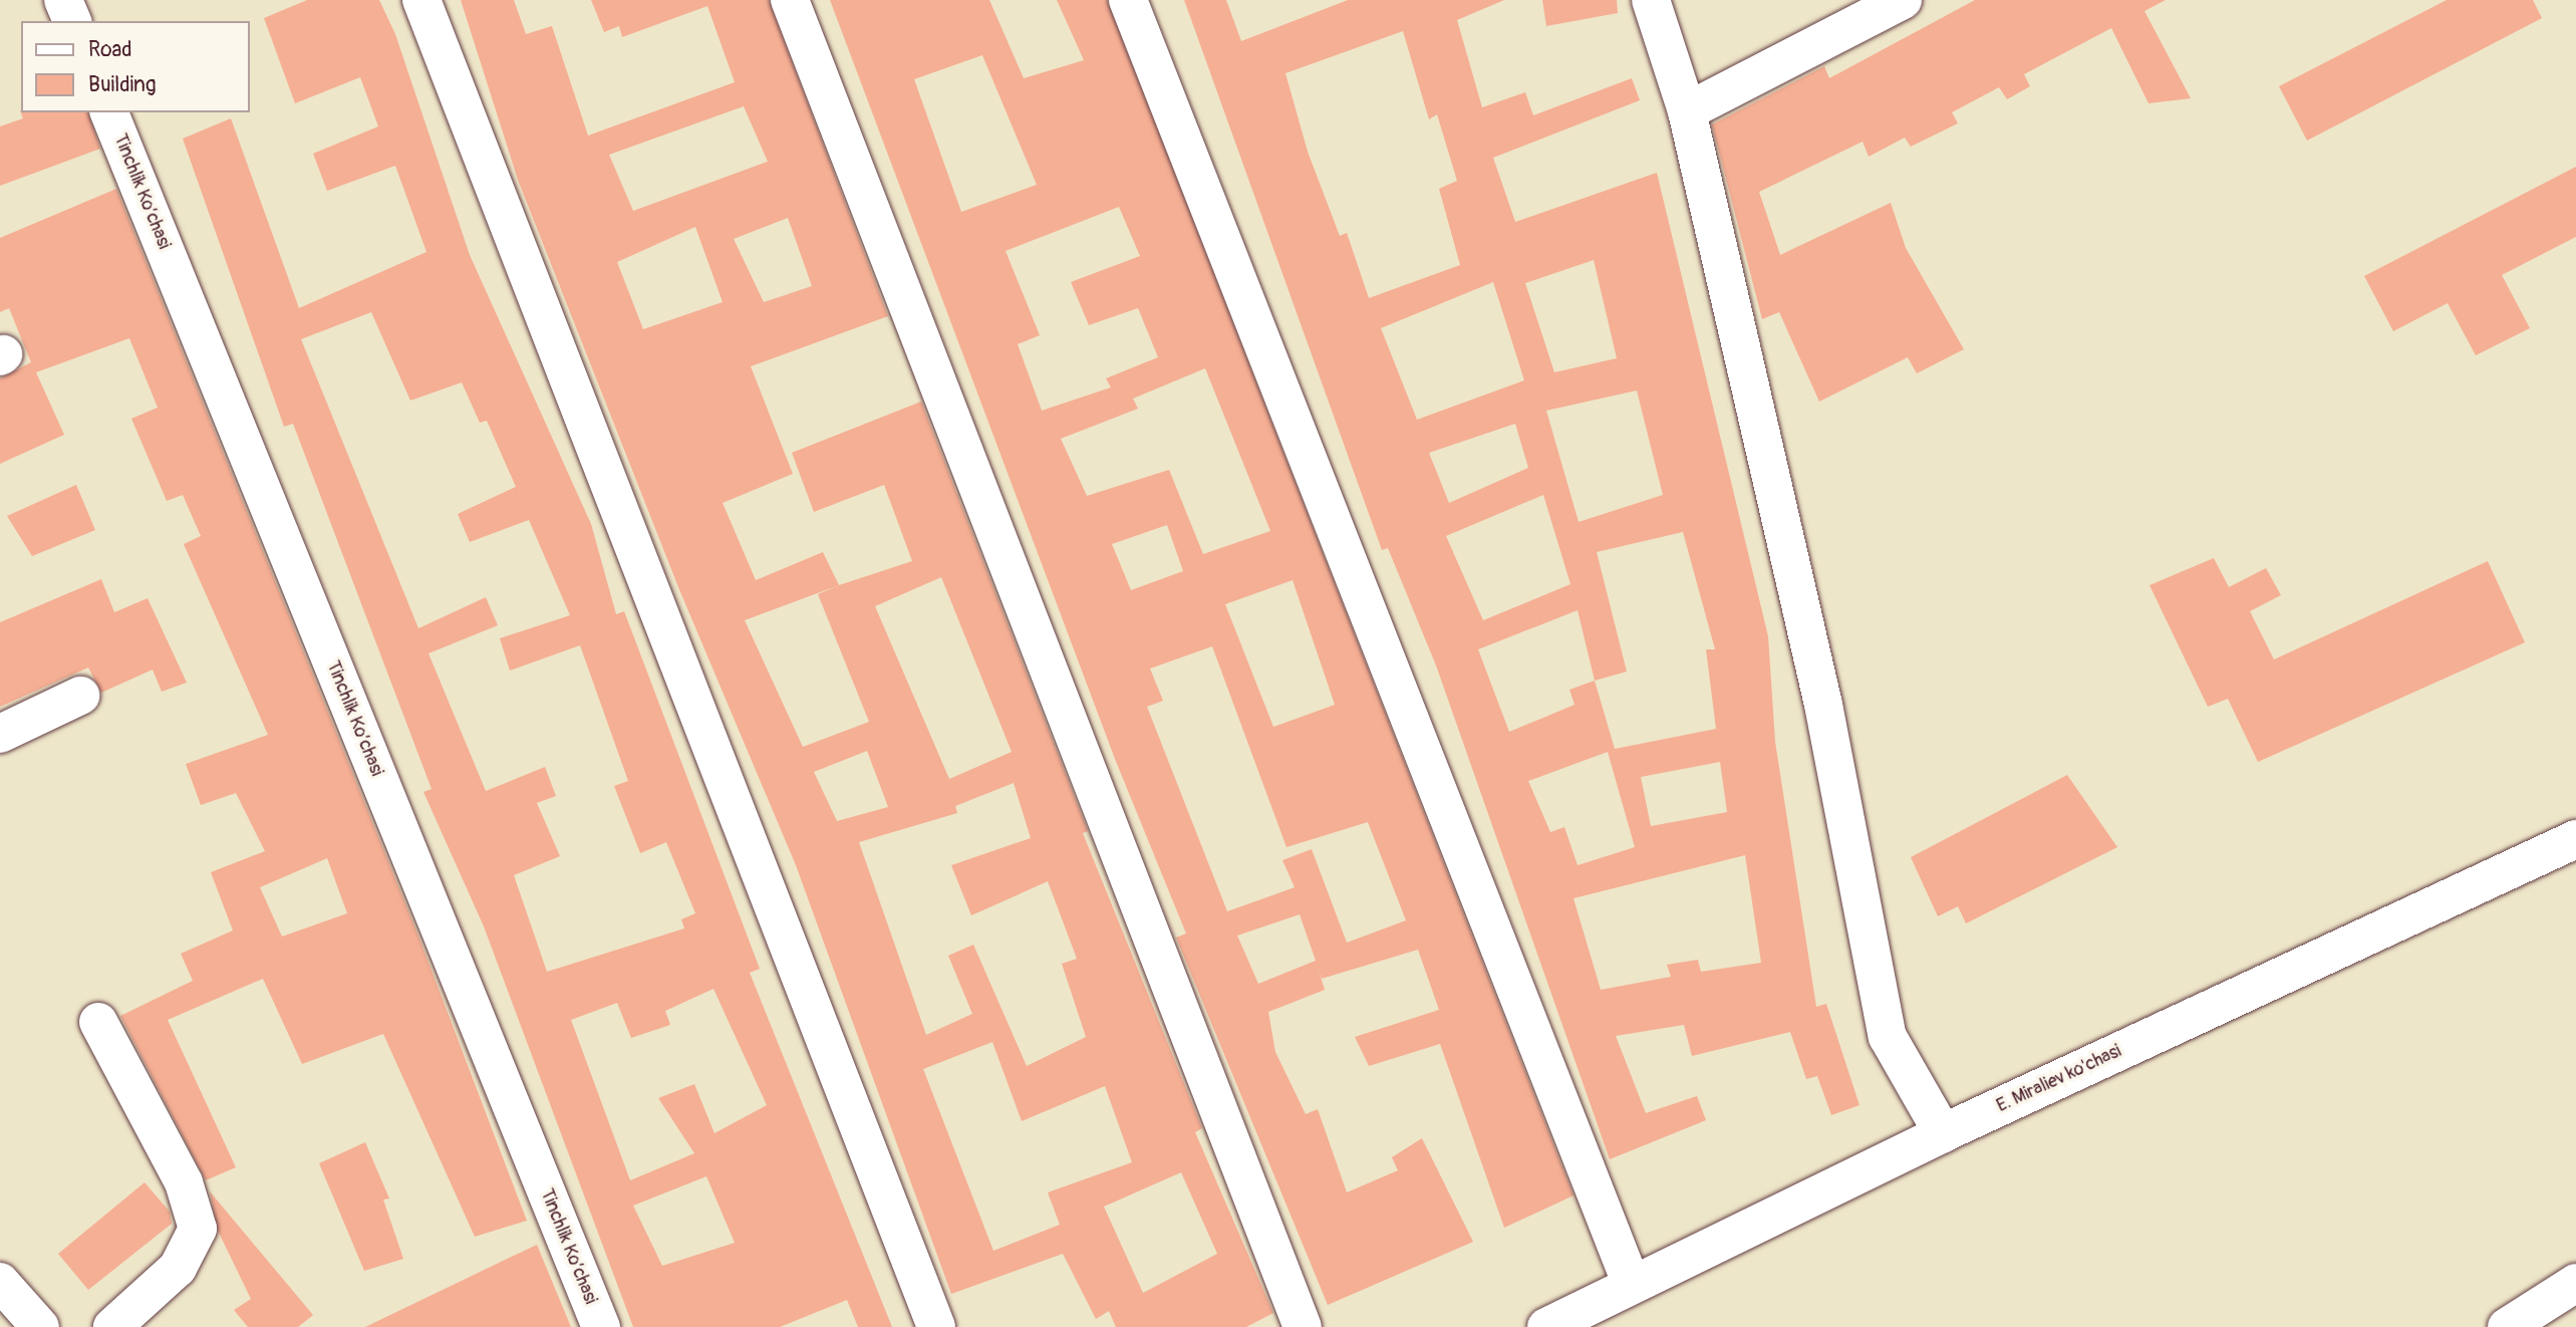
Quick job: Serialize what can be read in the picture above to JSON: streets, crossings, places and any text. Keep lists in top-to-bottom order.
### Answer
{
  "streets": {
    "street": ["Tinchlik Ko’chasi", "E. Miraliev ko'chasi"]
  },
  "legend": ["Road", "Building"]
}
